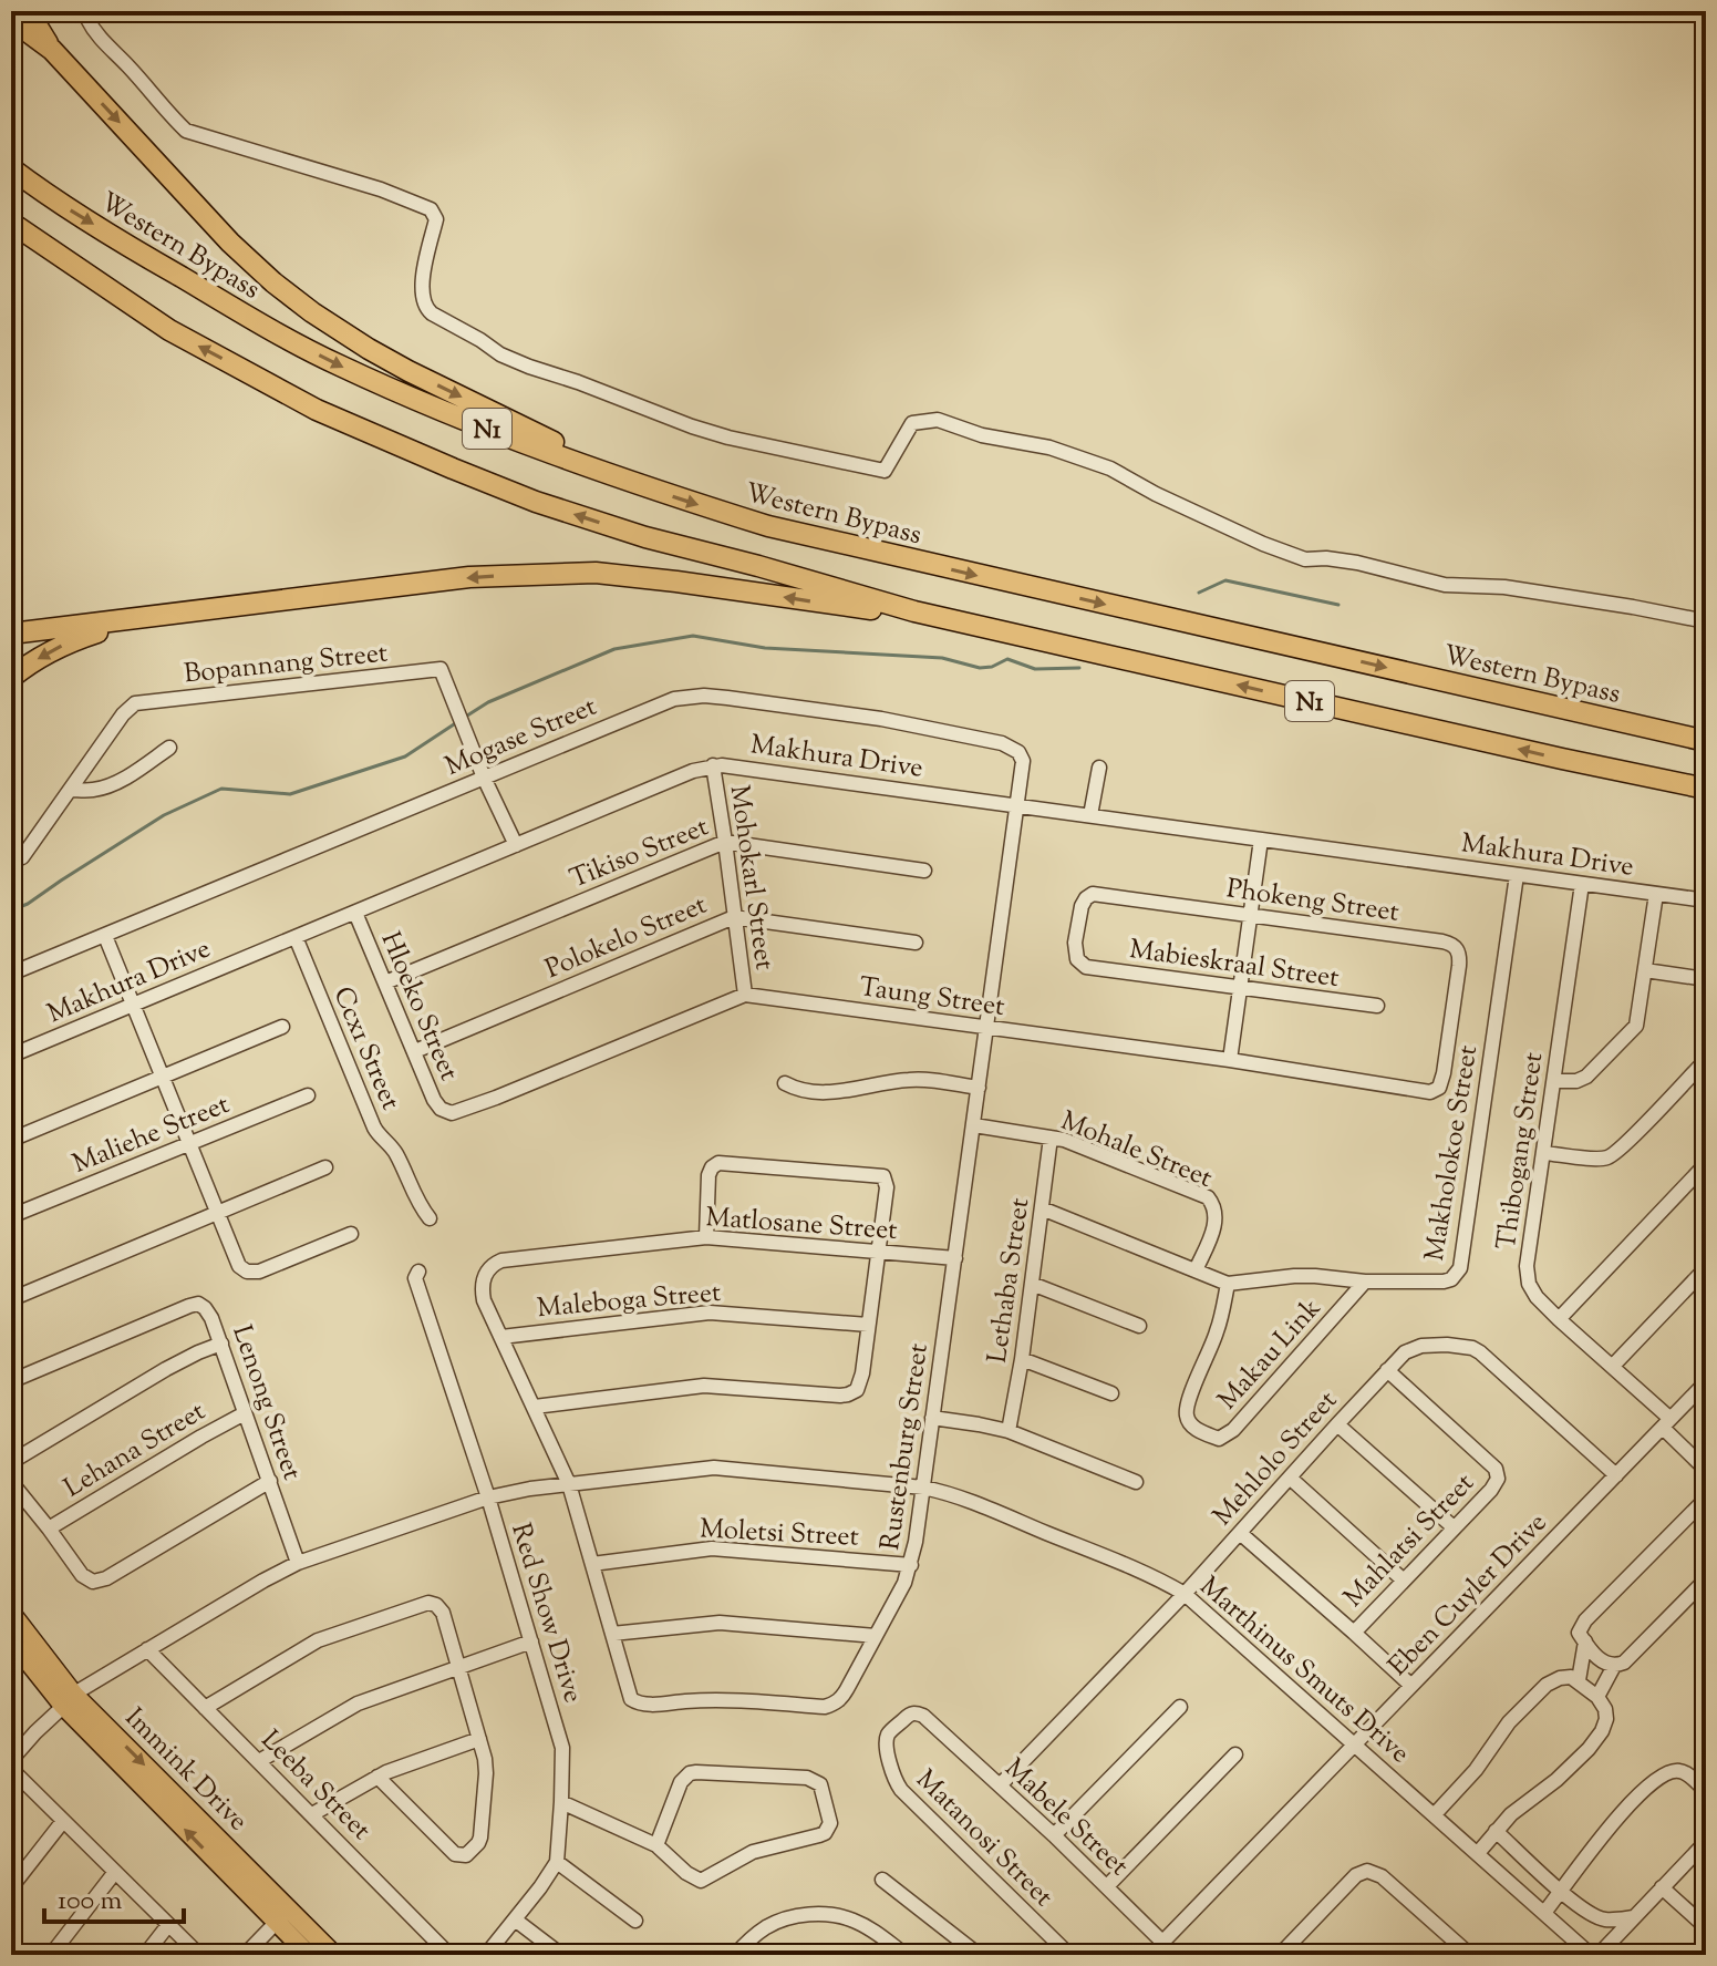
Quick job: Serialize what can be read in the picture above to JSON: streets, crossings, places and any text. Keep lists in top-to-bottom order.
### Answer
{
  "streets": {
    "highway": ["Western Bypass", "N1"],
    "main road": ["Immink Drive"],
    "street": [
      "Bopannang Street",
      "Mogase Street",
      "Makhura Drive",
      "Tikiso Street",
      "Mohokarl Street",
      "Phokeng Street",
      "Polokelo Street",
      "Mabieskraal Street",
      "Taung Street",
      "Hloeko Street",
      "Ccx1 Street",
      "Maliehe Street",
      "Mohale Street",
      "Thibogang Street",
      "Makholokoe Street",
      "Matlosane Street",
      "Lethaba Street",
      "Maleboga Street",
      "Makau Link",
      "Lenong Street",
      "Rustenburg Street",
      "Lehana Street",
      "Mehlolo Street",
      "Moletsi Street",
      "Mahlatsi Street",
      "Eben Cuyler Drive",
      "Red Show Drive",
      "Marthinus Smuts Drive",
      "Leeba Street",
      "Mabele Street",
      "Matanosi Street"
    ]
  },
  "crossings": [
    ["Bopannang Street", "Mogase Street"],
    ["Bopannang Street", "Makhura Drive"],
    ["Mogase Street", "Makhura Drive"],
    ["Mogase Street", "Rustenburg Street"],
    ["Makhura Drive", "Mohokarl Street"],
    ["Makhura Drive", "Hloeko Street"],
    ["Makhura Drive", "Ccx1 Street"],
    ["Makhura Drive", "Thibogang Street"],
    ["Makhura Drive", "Makholokoe Street"],
    ["Makhura Drive", "Rustenburg Street"],
    ["Tikiso Street", "Mohokarl Street"],
    ["Tikiso Street", "Hloeko Street"],
    ["Mohokarl Street", "Polokelo Street"],
    ["Mohokarl Street", "Taung Street"],
    ["Mohokarl Street", "Hloeko Street"],
    ["Phokeng Street", "Mabieskraal Street"],
    ["Phokeng Street", "Taung Street"],
    ["Polokelo Street", "Hloeko Street"],
    ["Taung Street", "Hloeko Street"],
    ["Taung Street", "Rustenburg Street"],
    ["Mohale Street", "Makholokoe Street"],
    ["Mohale Street", "Lethaba Street"],
    ["Mohale Street", "Rustenburg Street"],
    ["Thibogang Street", "Eben Cuyler Drive"],
    ["Makholokoe Street", "Lethaba Street"],
    ["Makholokoe Street", "Makau Link"],
    ["Matlosane Street", "Rustenburg Street"],
    ["Maleboga Street", "Rustenburg Street"],
    ["Lenong Street", "Lehana Street"],
    ["Lenong Street", "Marthinus Smuts Drive"],
    ["Rustenburg Street", "Moletsi Street"],
    ["Rustenburg Street", "Marthinus Smuts Drive"],
    ["Mehlolo Street", "Mahlatsi Street"],
    ["Mehlolo Street", "Eben Cuyler Drive"],
    ["Mehlolo Street", "Marthinus Smuts Drive"],
    ["Mehlolo Street", "Mabele Street"],
    ["Eben Cuyler Drive", "Marthinus Smuts Drive"],
    ["Eben Cuyler Drive", "Mabele Street"],
    ["Red Show Drive", "Marthinus Smuts Drive"],
    ["Marthinus Smuts Drive", "Immink Drive"],
    ["Marthinus Smuts Drive", "Leeba Street"],
    ["Mabele Street", "Matanosi Street"]
  ],
  "scale_bar": "100 m"
}
